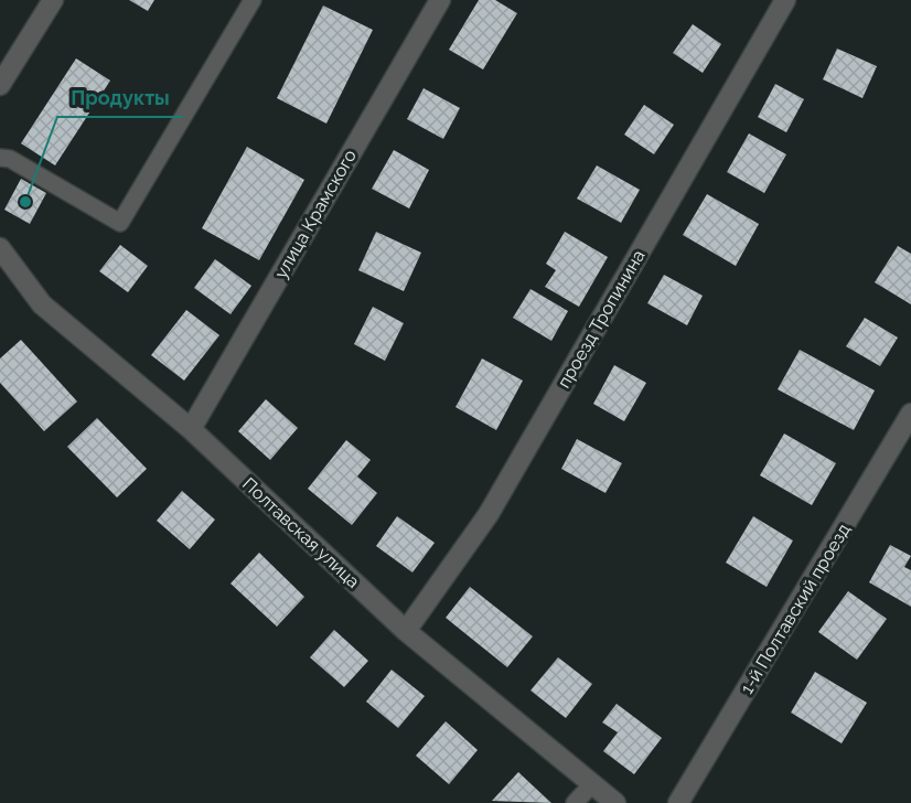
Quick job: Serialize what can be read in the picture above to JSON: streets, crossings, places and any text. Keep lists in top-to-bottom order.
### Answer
{
  "streets": {
    "street": [
      "улица Крамского",
      "проезд Тропинина",
      "Полтавская улица",
      "1-й Полтавский проезд"
    ]
  },
  "crossings": [
    ["улица Крамского", "Полтавская улица"],
    ["проезд Тропинина", "Полтавская улица"]
  ],
  "places": ["Продукты"]
}
